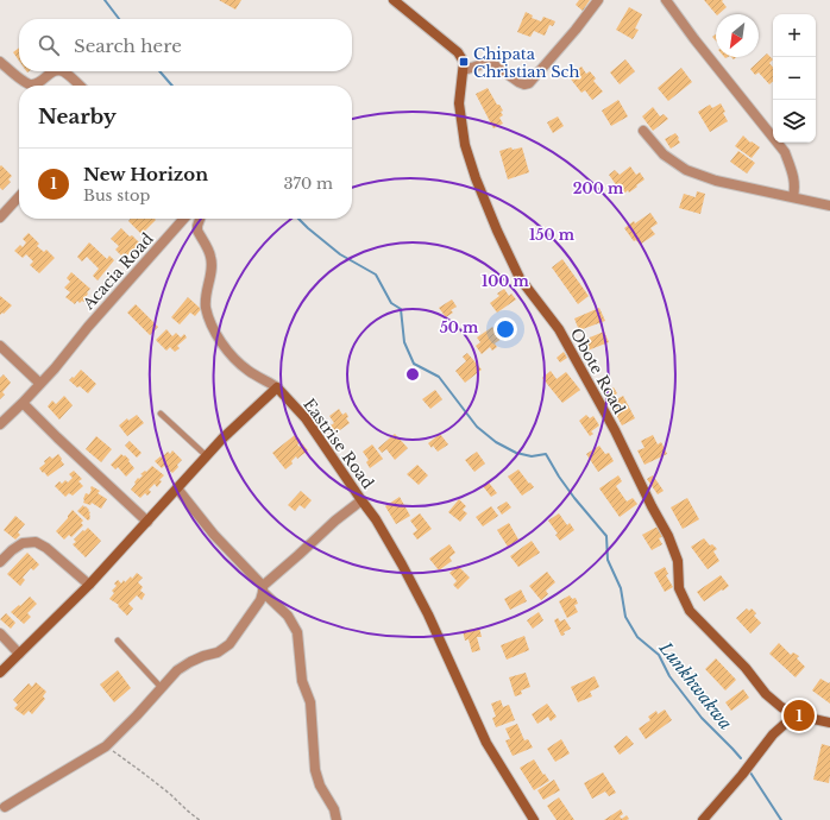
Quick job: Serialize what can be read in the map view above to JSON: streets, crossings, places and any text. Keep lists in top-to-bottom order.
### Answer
{
  "streets": {
    "street": ["Acacia Road", "Obote Road", "Eastrise Road"]
  },
  "water": ["Lunkhwakwa"],
  "places": {
    "transit": ["Chipata Christian Sch"]
  },
  "north": "bottom left",
  "page": {
    "map_buttons": ["+", "−"],
    "search": "Search here",
    "heading": "Nearby",
    "list": [
      {
        "mark": "1",
        "name": "New Horizon",
        "note": "Bus stop",
        "value": "370 m"
      }
    ],
    "pins": "1"
  },
  "rings": [
    "200 m",
    "150 m",
    "100 m",
    "50 m"
  ]
}
